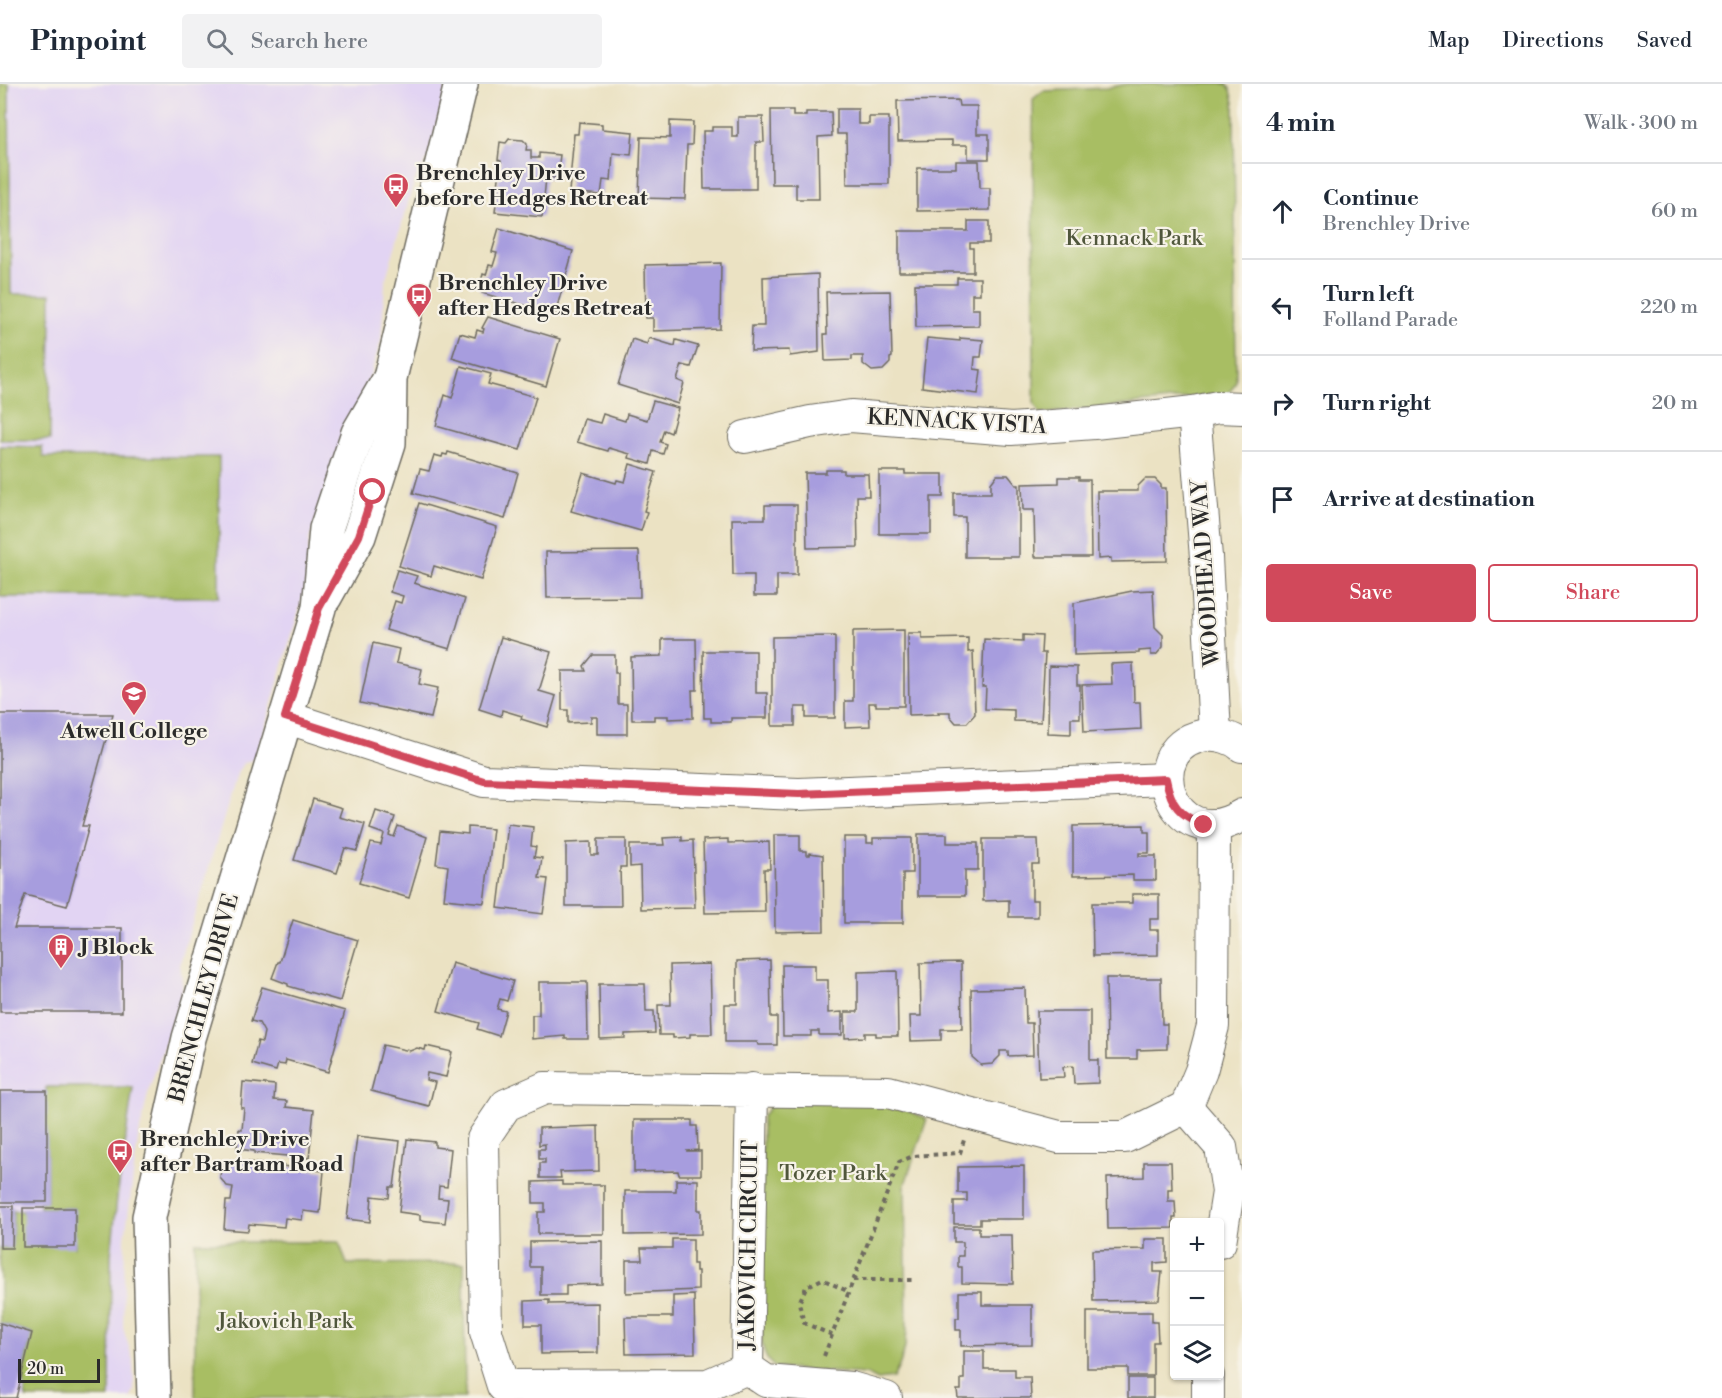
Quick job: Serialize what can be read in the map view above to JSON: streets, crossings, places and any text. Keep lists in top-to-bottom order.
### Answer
{
  "streets": {
    "street": [
      "KENNACK VISTA",
      "WOODHEAD WAY",
      "BRENCHLEY DRIVE",
      "JAKOVICH CIRCUIT"
    ]
  },
  "crossings": [
    ["KENNACK VISTA", "WOODHEAD WAY"]
  ],
  "parks": ["Kennack Park", "Tozer Park", "Jakovich Park"],
  "places": {
    "bus stop": ["Brenchley Drive before Hedges Retreat", "Brenchley Drive after Hedges Retreat", "Brenchley Drive after Bartram Road"],
    "school or university": ["Atwell College"],
    "building": ["J Block"]
  },
  "scale_bar": "20 m",
  "page": {
    "header": "Pinpoint",
    "search": "Search here",
    "nav": ["Map", "Directions", "Saved"],
    "heading": ["4 min", "Walk · 300 m"],
    "list": [
      ["Continue", "Brenchley Drive", "60 m"],
      ["Turn left", "Folland Parade", "220 m"],
      ["Turn right", "20 m"],
      "Arrive at destination"
    ],
    "buttons": ["Save", "Share"],
    "map_buttons": ["+", "−"],
    "scale": "20 m"
  }
}
